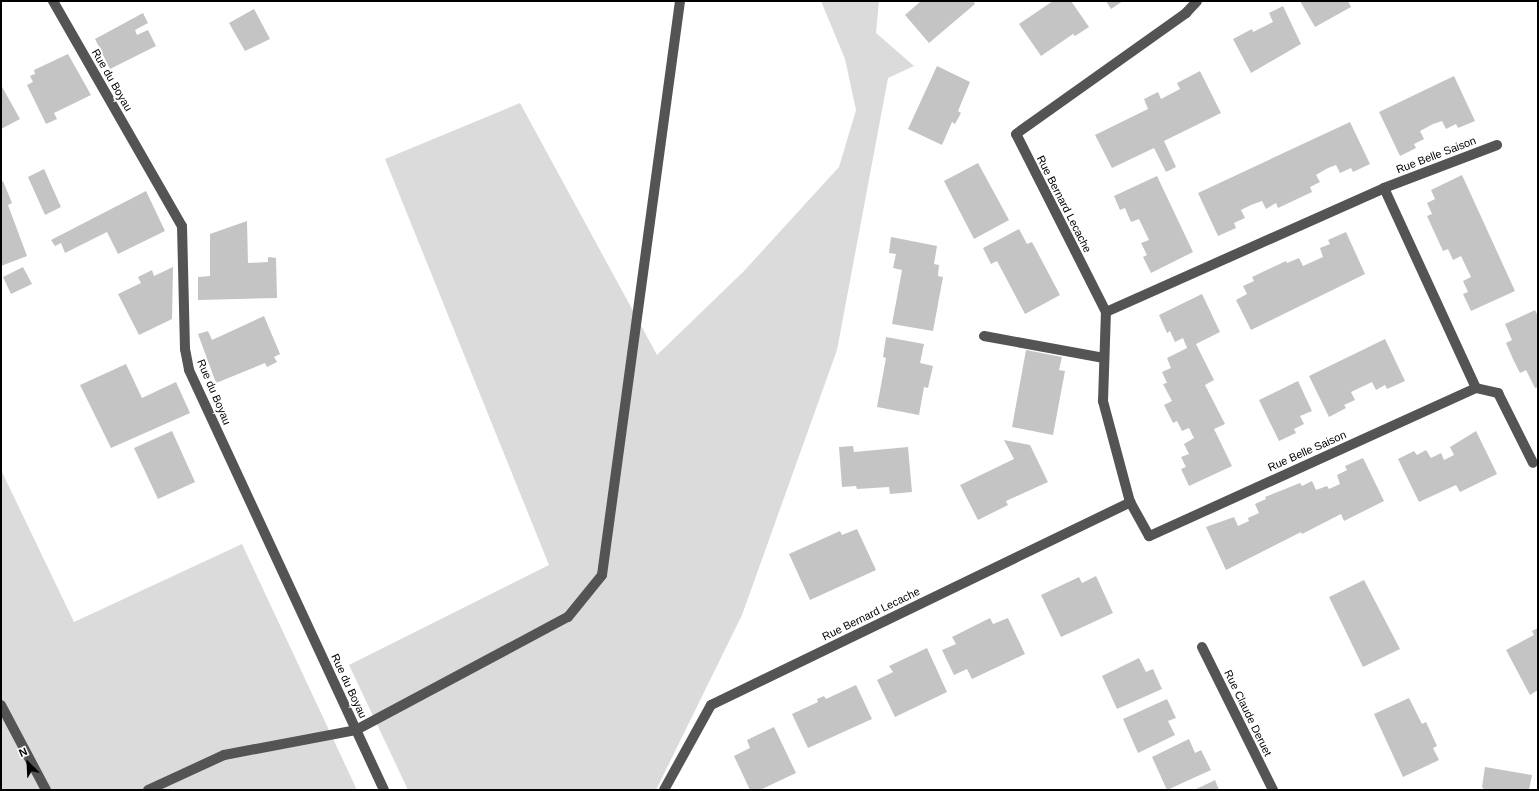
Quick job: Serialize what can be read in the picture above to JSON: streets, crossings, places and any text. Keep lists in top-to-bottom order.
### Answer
{
  "streets": {
    "street": [
      "Rue du Boyau",
      "Rue Belle Saison",
      "Rue Bernard Lecache",
      "Rue Claude Deruet"
    ]
  },
  "crossings": [
    ["Rue Belle Saison", "Rue Bernard Lecache"]
  ],
  "north": "top left"
}
